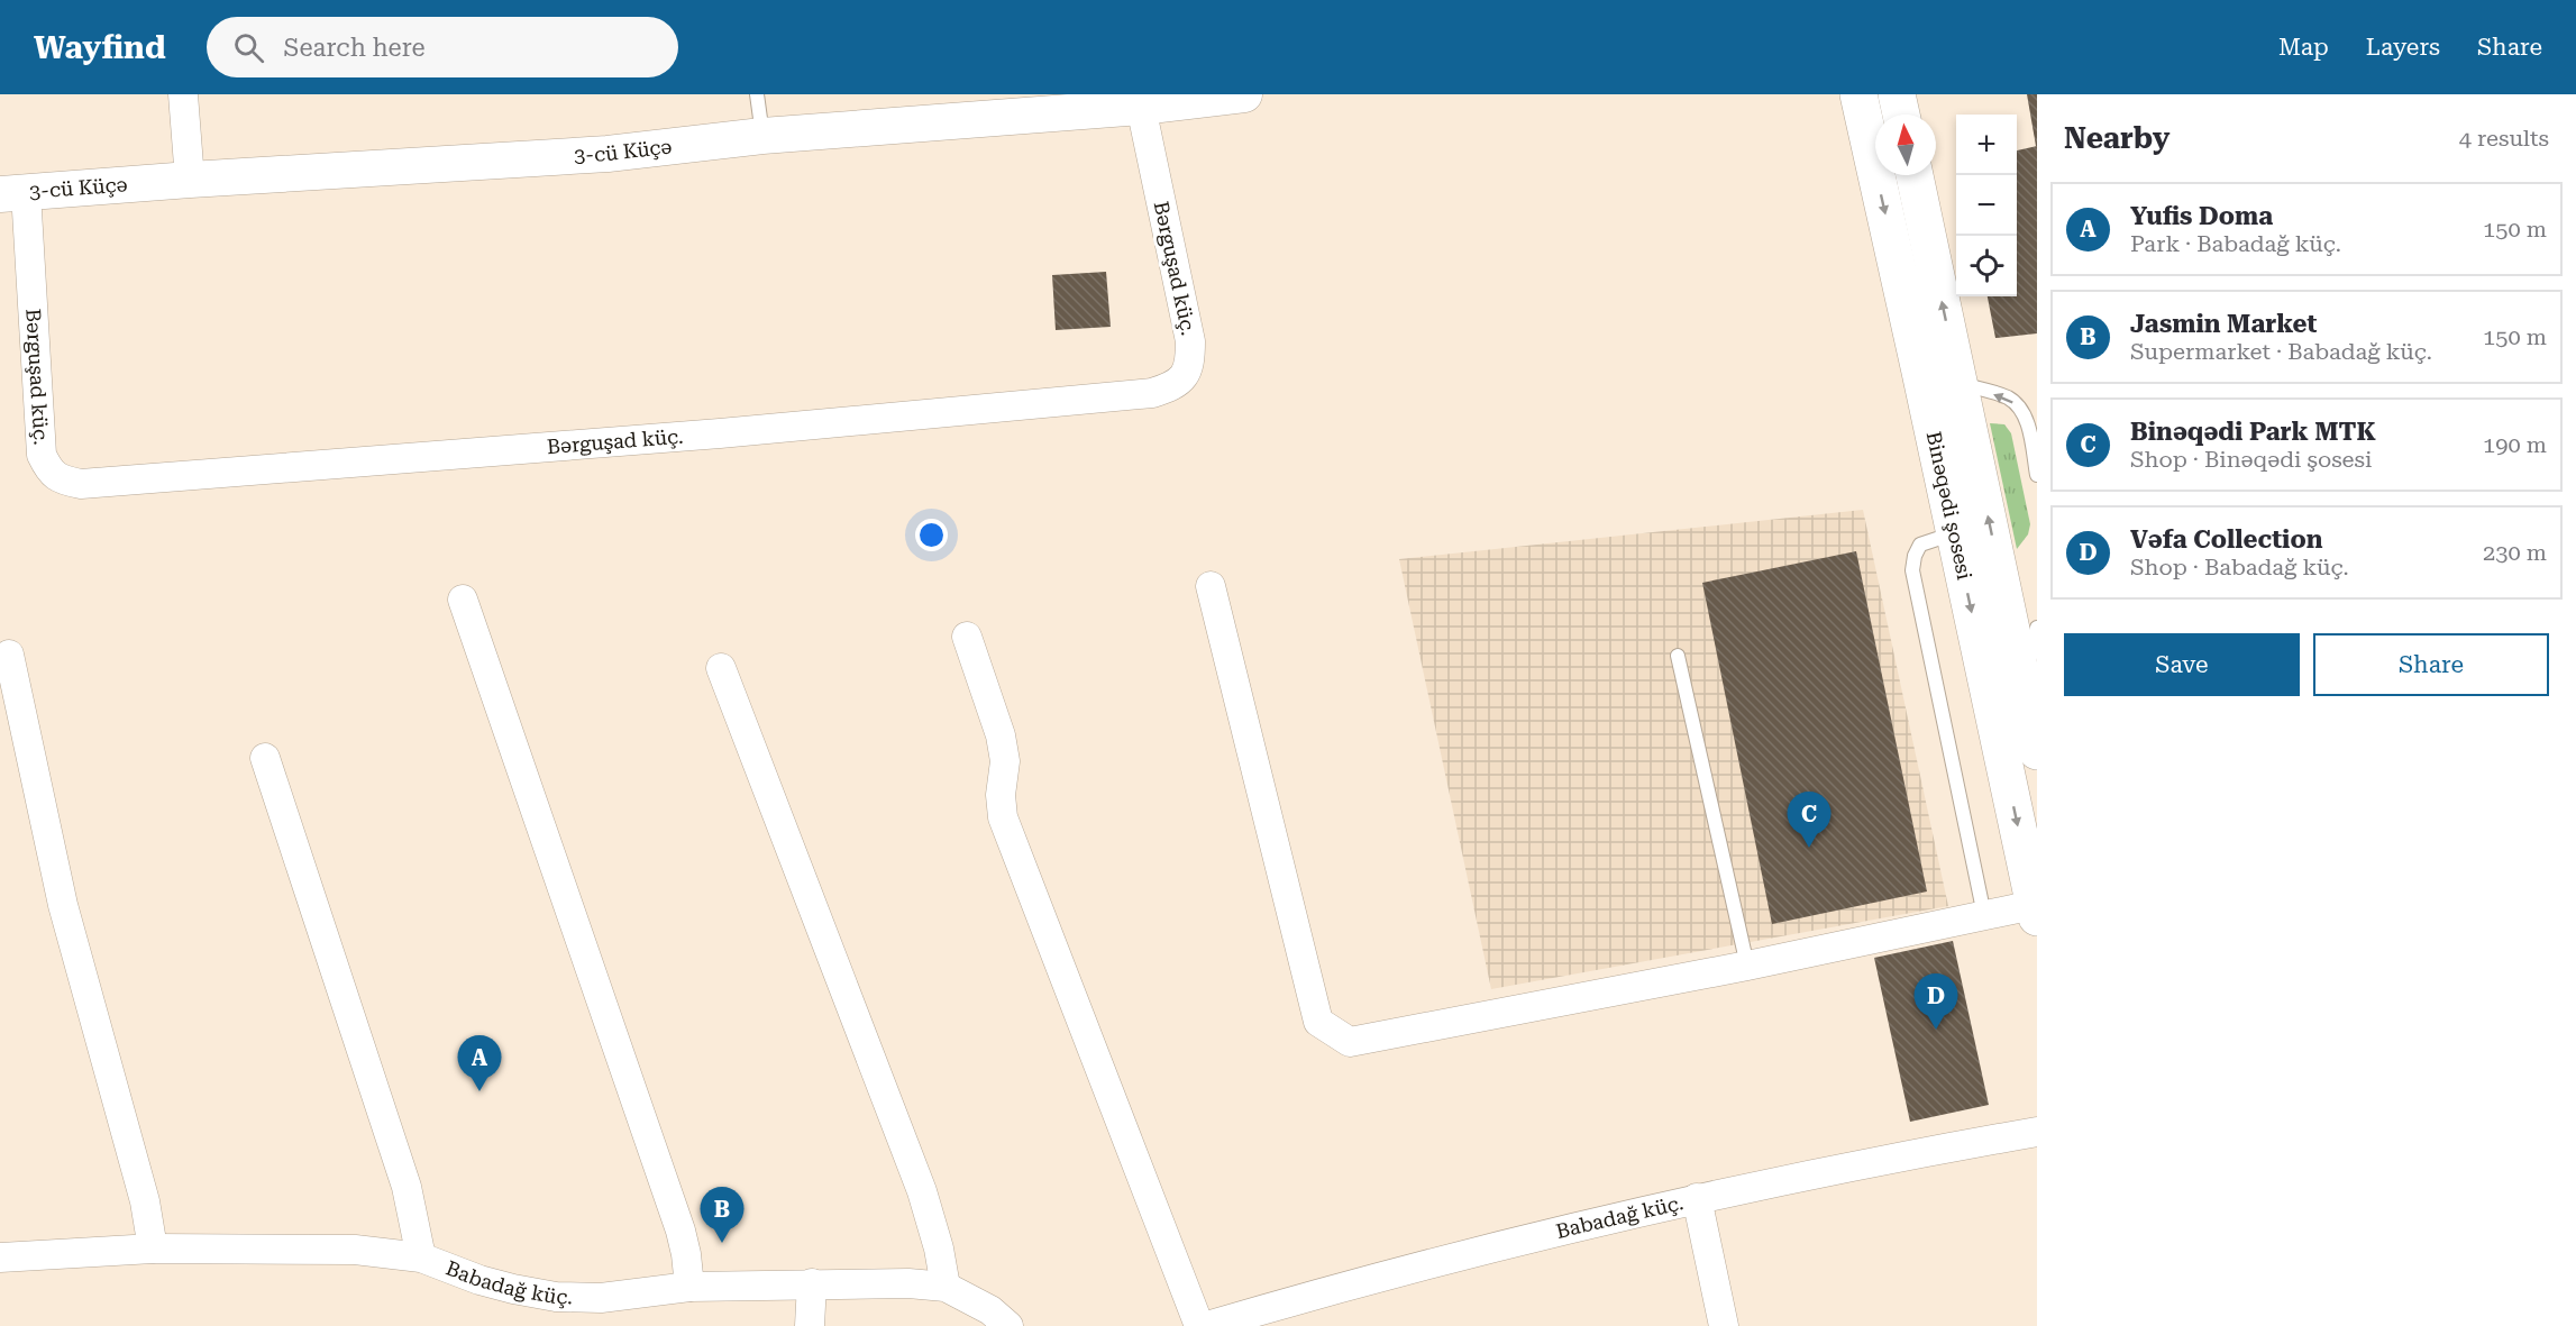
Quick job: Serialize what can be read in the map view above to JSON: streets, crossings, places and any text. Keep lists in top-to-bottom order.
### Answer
{
  "streets": {
    "main road": ["Binəqədi şosesi"],
    "street": ["3-cü Küçə", "Bərguşad küç.", "Babadağ küç."]
  },
  "crossings": [
    ["3-cü Küçə", "Bərguşad küç."]
  ],
  "north": "top",
  "page": {
    "header": "Wayfind",
    "search": "Search here",
    "nav": ["Map", "Layers", "Share"],
    "heading": ["Nearby", "4 results"],
    "map_buttons": ["+", "−"],
    "list": [
      {
        "mark": "A",
        "name": "Yufis Doma",
        "note": "Park · Babadağ küç.",
        "value": "150 m"
      },
      {
        "mark": "B",
        "name": "Jasmin Market",
        "note": "Supermarket · Babadağ küç.",
        "value": "150 m"
      },
      {
        "mark": "C",
        "name": "Binəqədi Park MTK",
        "note": "Shop · Binəqədi şosesi",
        "value": "190 m"
      },
      {
        "mark": "D",
        "name": "Vəfa Collection",
        "note": "Shop · Babadağ küç.",
        "value": "230 m"
      }
    ],
    "buttons": ["Save", "Share"],
    "pins": [
      "C",
      "D",
      "A",
      "B"
    ]
  }
}
